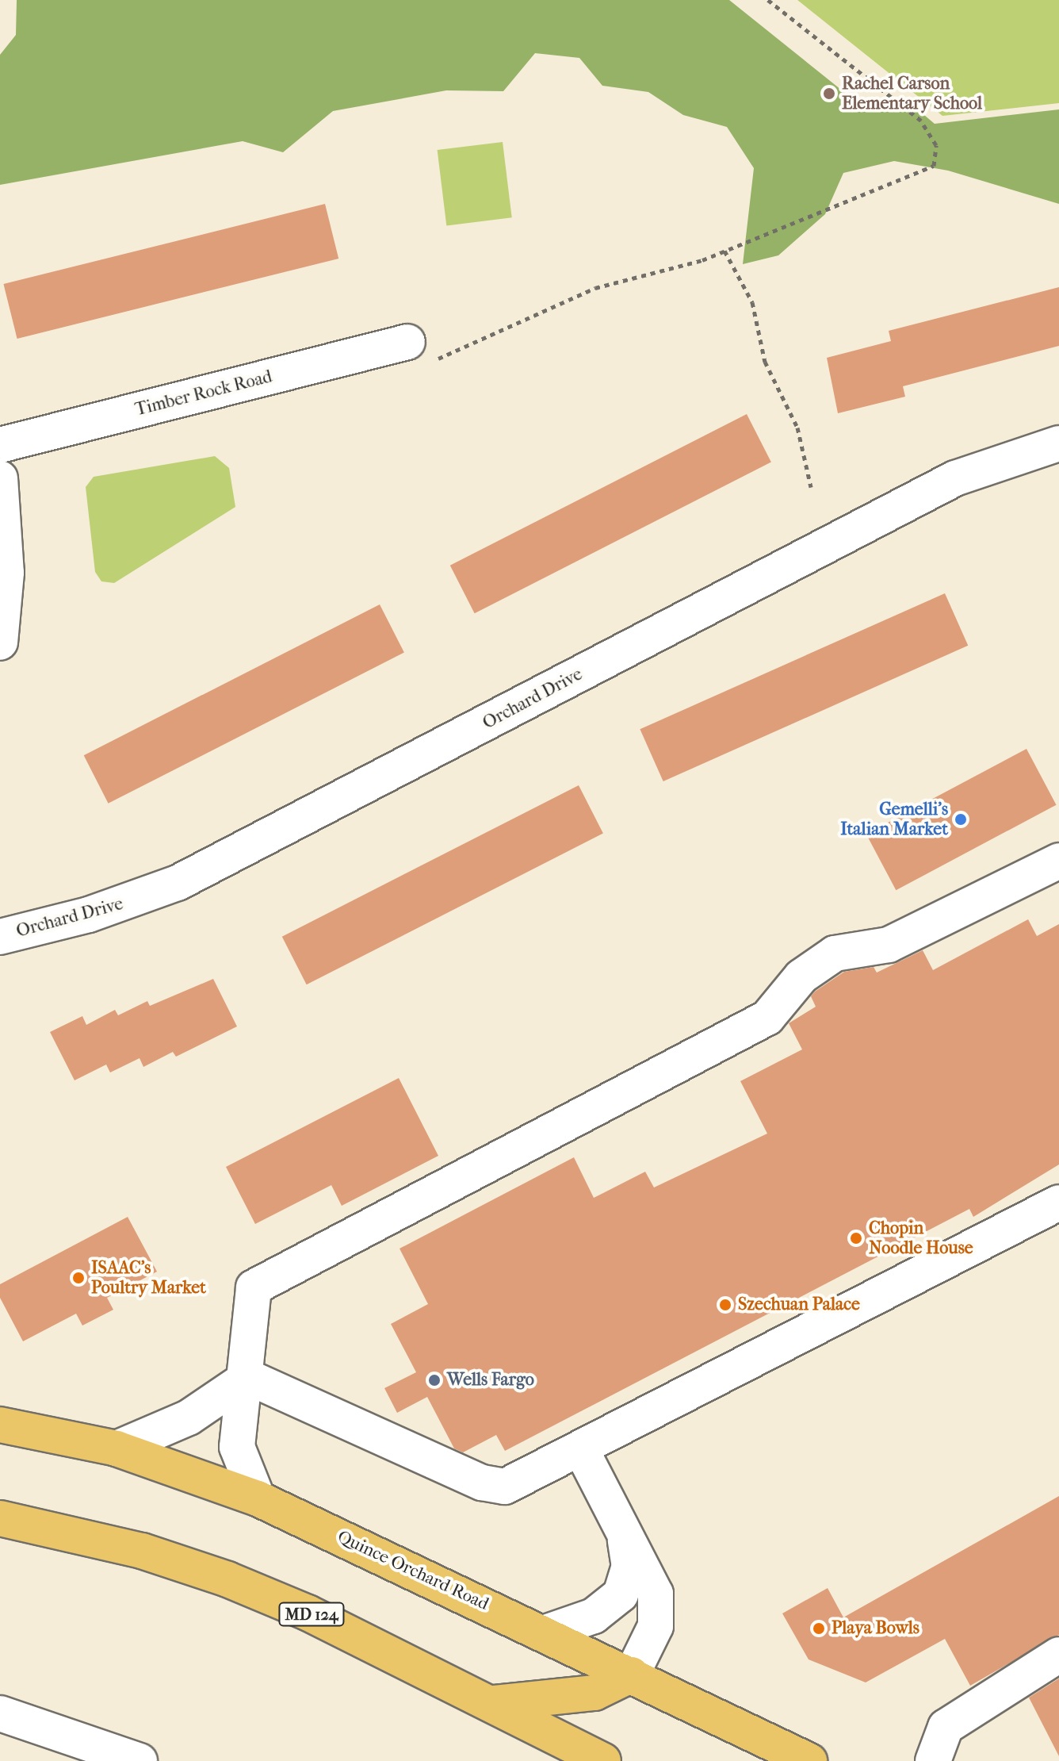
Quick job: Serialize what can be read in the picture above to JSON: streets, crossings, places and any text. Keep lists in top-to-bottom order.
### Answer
{
  "streets": {
    "main road": ["Quince Orchard Road", "MD 124"],
    "street": ["Timber Rock Road", "Orchard Drive"]
  },
  "places": [
    "Rachel Carson Elementary School",
    "Gemelli's Italian Market",
    "Chopin Noodle House",
    "ISAAC's Poultry Market",
    "Szechuan Palace",
    "Wells Fargo",
    "Playa Bowls"
  ]
}
